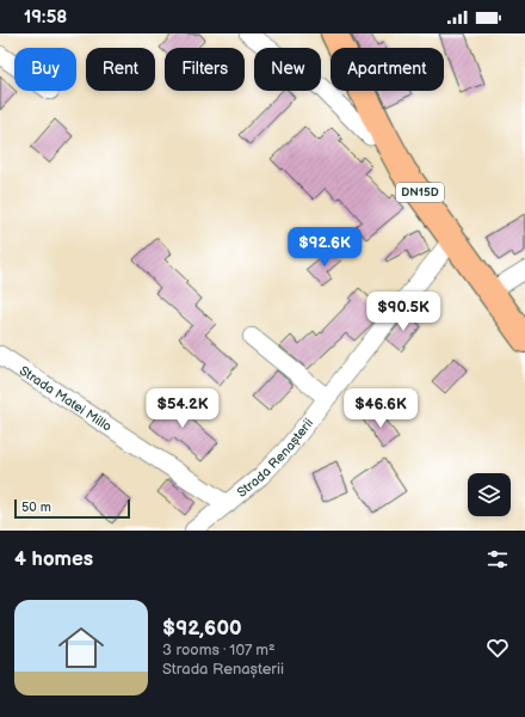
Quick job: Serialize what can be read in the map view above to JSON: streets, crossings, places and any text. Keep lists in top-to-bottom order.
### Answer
{
  "streets": {
    "main road": ["DN15D"],
    "street": ["Strada Matei Millo", "Strada Renașterii"]
  },
  "crossings": [
    ["DN15D", "Strada Renașterii"],
    ["Strada Matei Millo", "Strada Renașterii"]
  ],
  "scale_bar": "50 m",
  "page": {
    "status": "19:58",
    "chip": [
      "Buy",
      "Rent",
      "Filters",
      "New",
      "Apartment"
    ],
    "price": [
      "$92.6K",
      "$90.5K",
      "$54.2K",
      "$46.6K"
    ],
    "scale": "50 m",
    "heading": "4 homes",
    "list": [
      {
        "name": "$92,600",
        "note": "3 rooms · 107 m² · Strada Renașterii"
      }
    ]
  }
}
